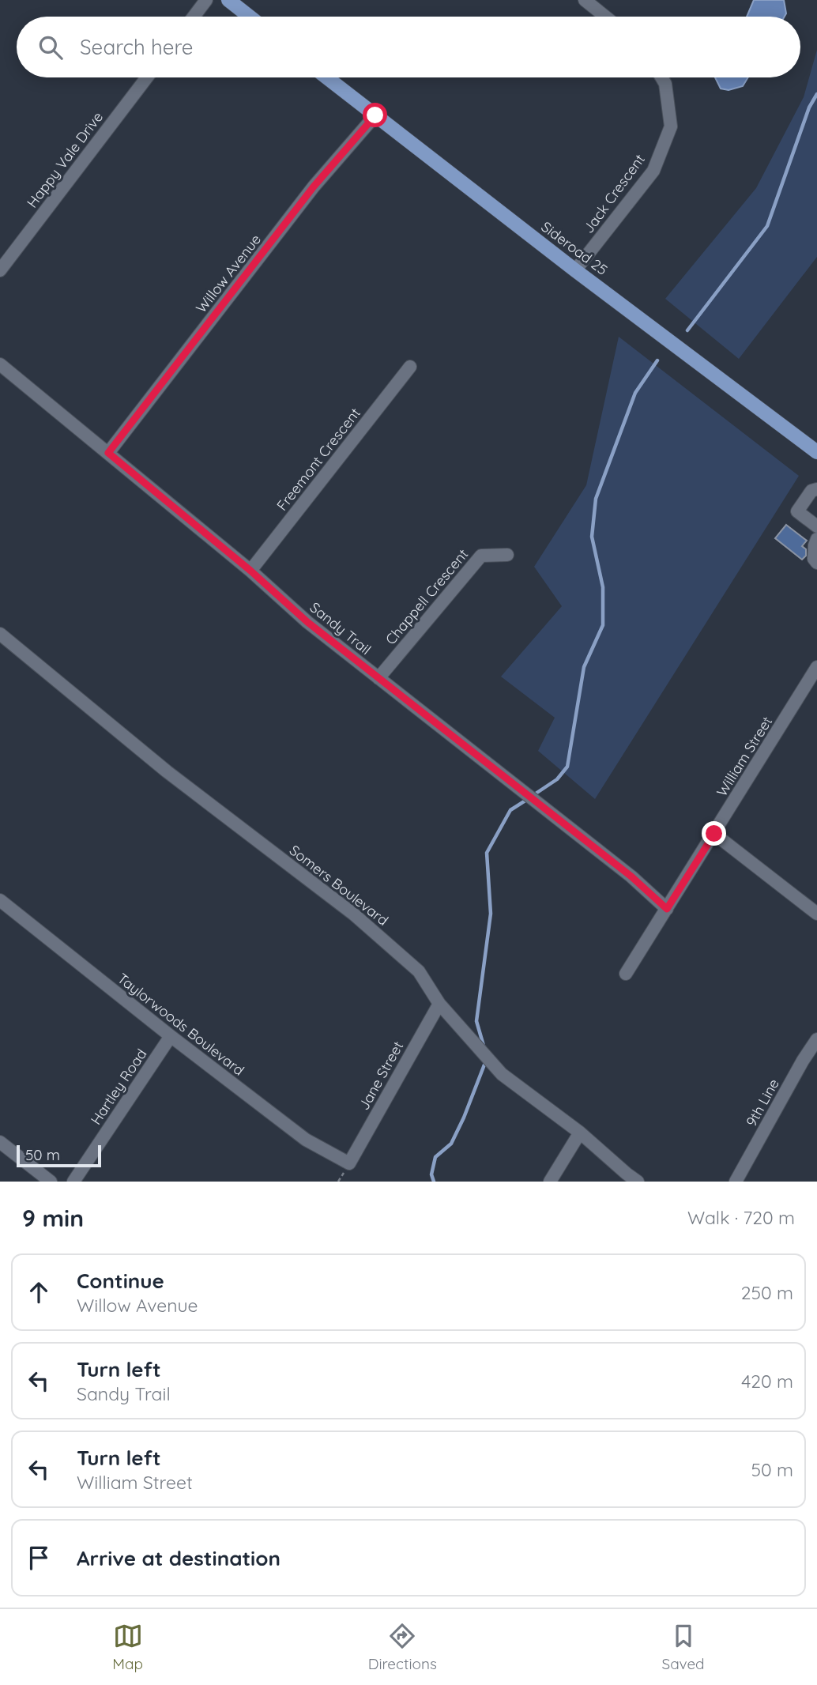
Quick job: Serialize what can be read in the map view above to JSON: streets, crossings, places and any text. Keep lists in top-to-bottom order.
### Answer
{
  "streets": {
    "main road": ["Sideroad 25"],
    "street": [
      "Happy Vale Drive",
      "Jack Crescent",
      "Willow Avenue",
      "Freemont Crescent",
      "Chappell Crescent",
      "Sandy Trail",
      "William Street",
      "Somers Boulevard",
      "Taylorwoods Boulevard",
      "Jane Street",
      "Hartley Road",
      "9th Line"
    ]
  },
  "crossings": [
    ["Jack Crescent", "Sideroad 25"],
    ["Sideroad 25", "Willow Avenue"],
    ["Willow Avenue", "Sandy Trail"],
    ["Freemont Crescent", "Sandy Trail"],
    ["Chappell Crescent", "Sandy Trail"],
    ["Sandy Trail", "William Street"],
    ["Somers Boulevard", "Jane Street"],
    ["Taylorwoods Boulevard", "Jane Street"],
    ["Taylorwoods Boulevard", "Hartley Road"]
  ],
  "scale_bar": "50 m",
  "page": {
    "search": "Search here",
    "scale": "50 m",
    "heading": ["9 min", "Walk · 720 m"],
    "list": [
      ["Continue", "Willow Avenue", "250 m"],
      ["Turn left", "Sandy Trail", "420 m"],
      ["Turn left", "William Street", "50 m"],
      "Arrive at destination"
    ],
    "nav": ["Map", "Directions", "Saved"]
  }
}
